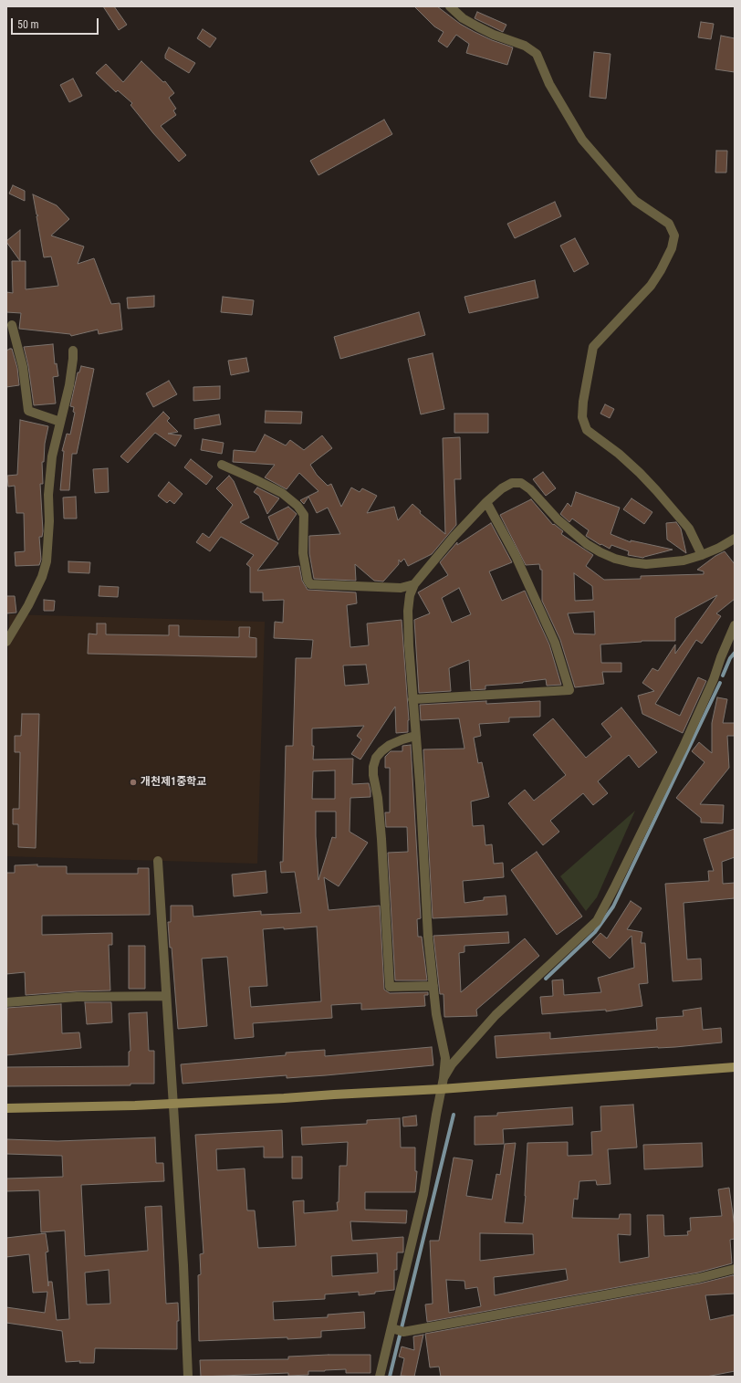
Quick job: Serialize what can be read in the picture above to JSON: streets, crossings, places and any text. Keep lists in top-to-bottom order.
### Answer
{
  "places": ["개천제1중학교"],
  "scale_bar": "50 m"
}
